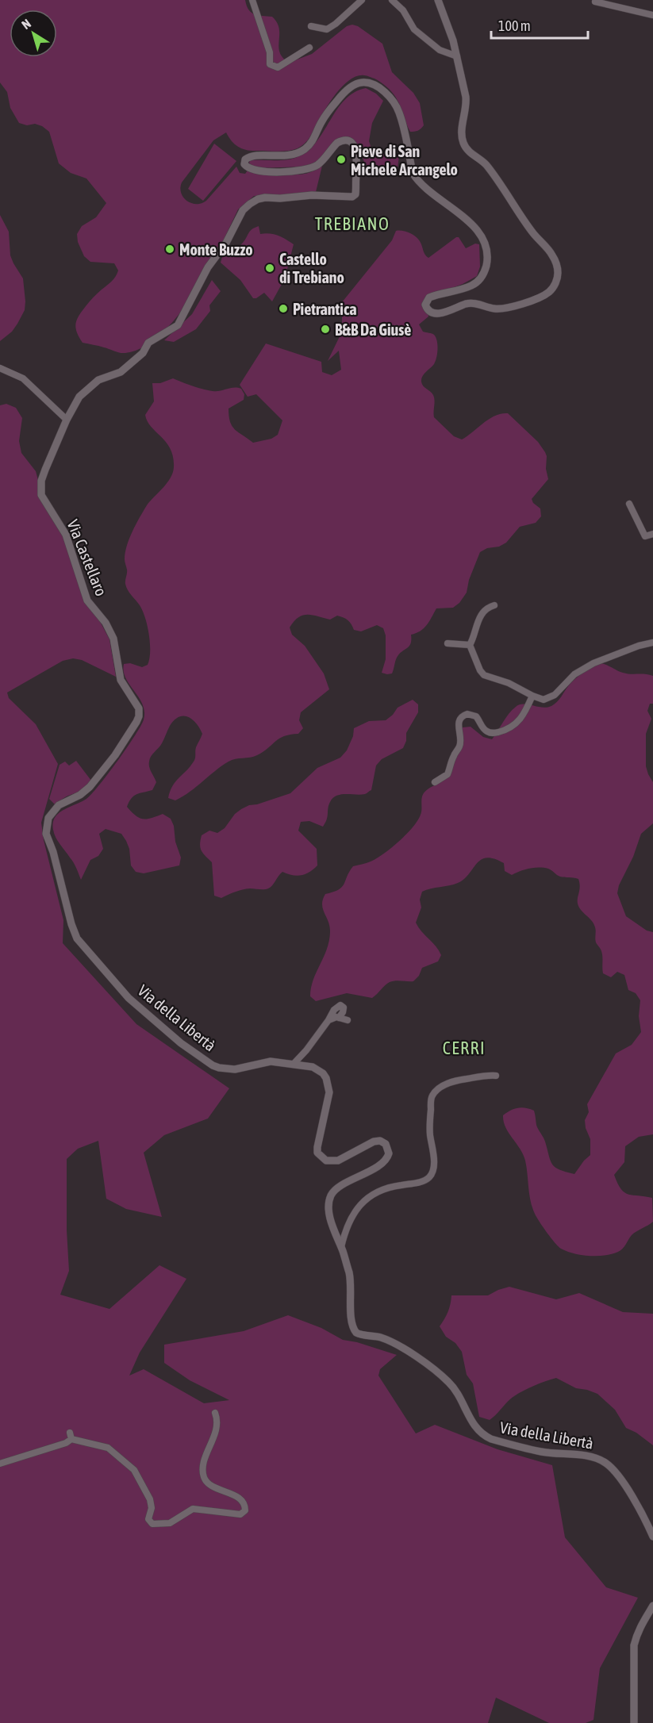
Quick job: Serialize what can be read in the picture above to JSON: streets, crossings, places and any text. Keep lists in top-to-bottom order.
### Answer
{
  "streets": {
    "street": ["Via Castellaro", "Via della Libertà"]
  },
  "crossings": [
    ["Via Castellaro", "Via della Libertà"]
  ],
  "districts": ["TREBIANO", "CERRI"],
  "places": [
    "Pieve di San Michele Arcangelo",
    "Monte Buzzo",
    "Castello di Trebiano",
    "Pietrantica",
    "B&B Da Giusè"
  ],
  "scale_bar": "100 m",
  "north": "top left"
}
